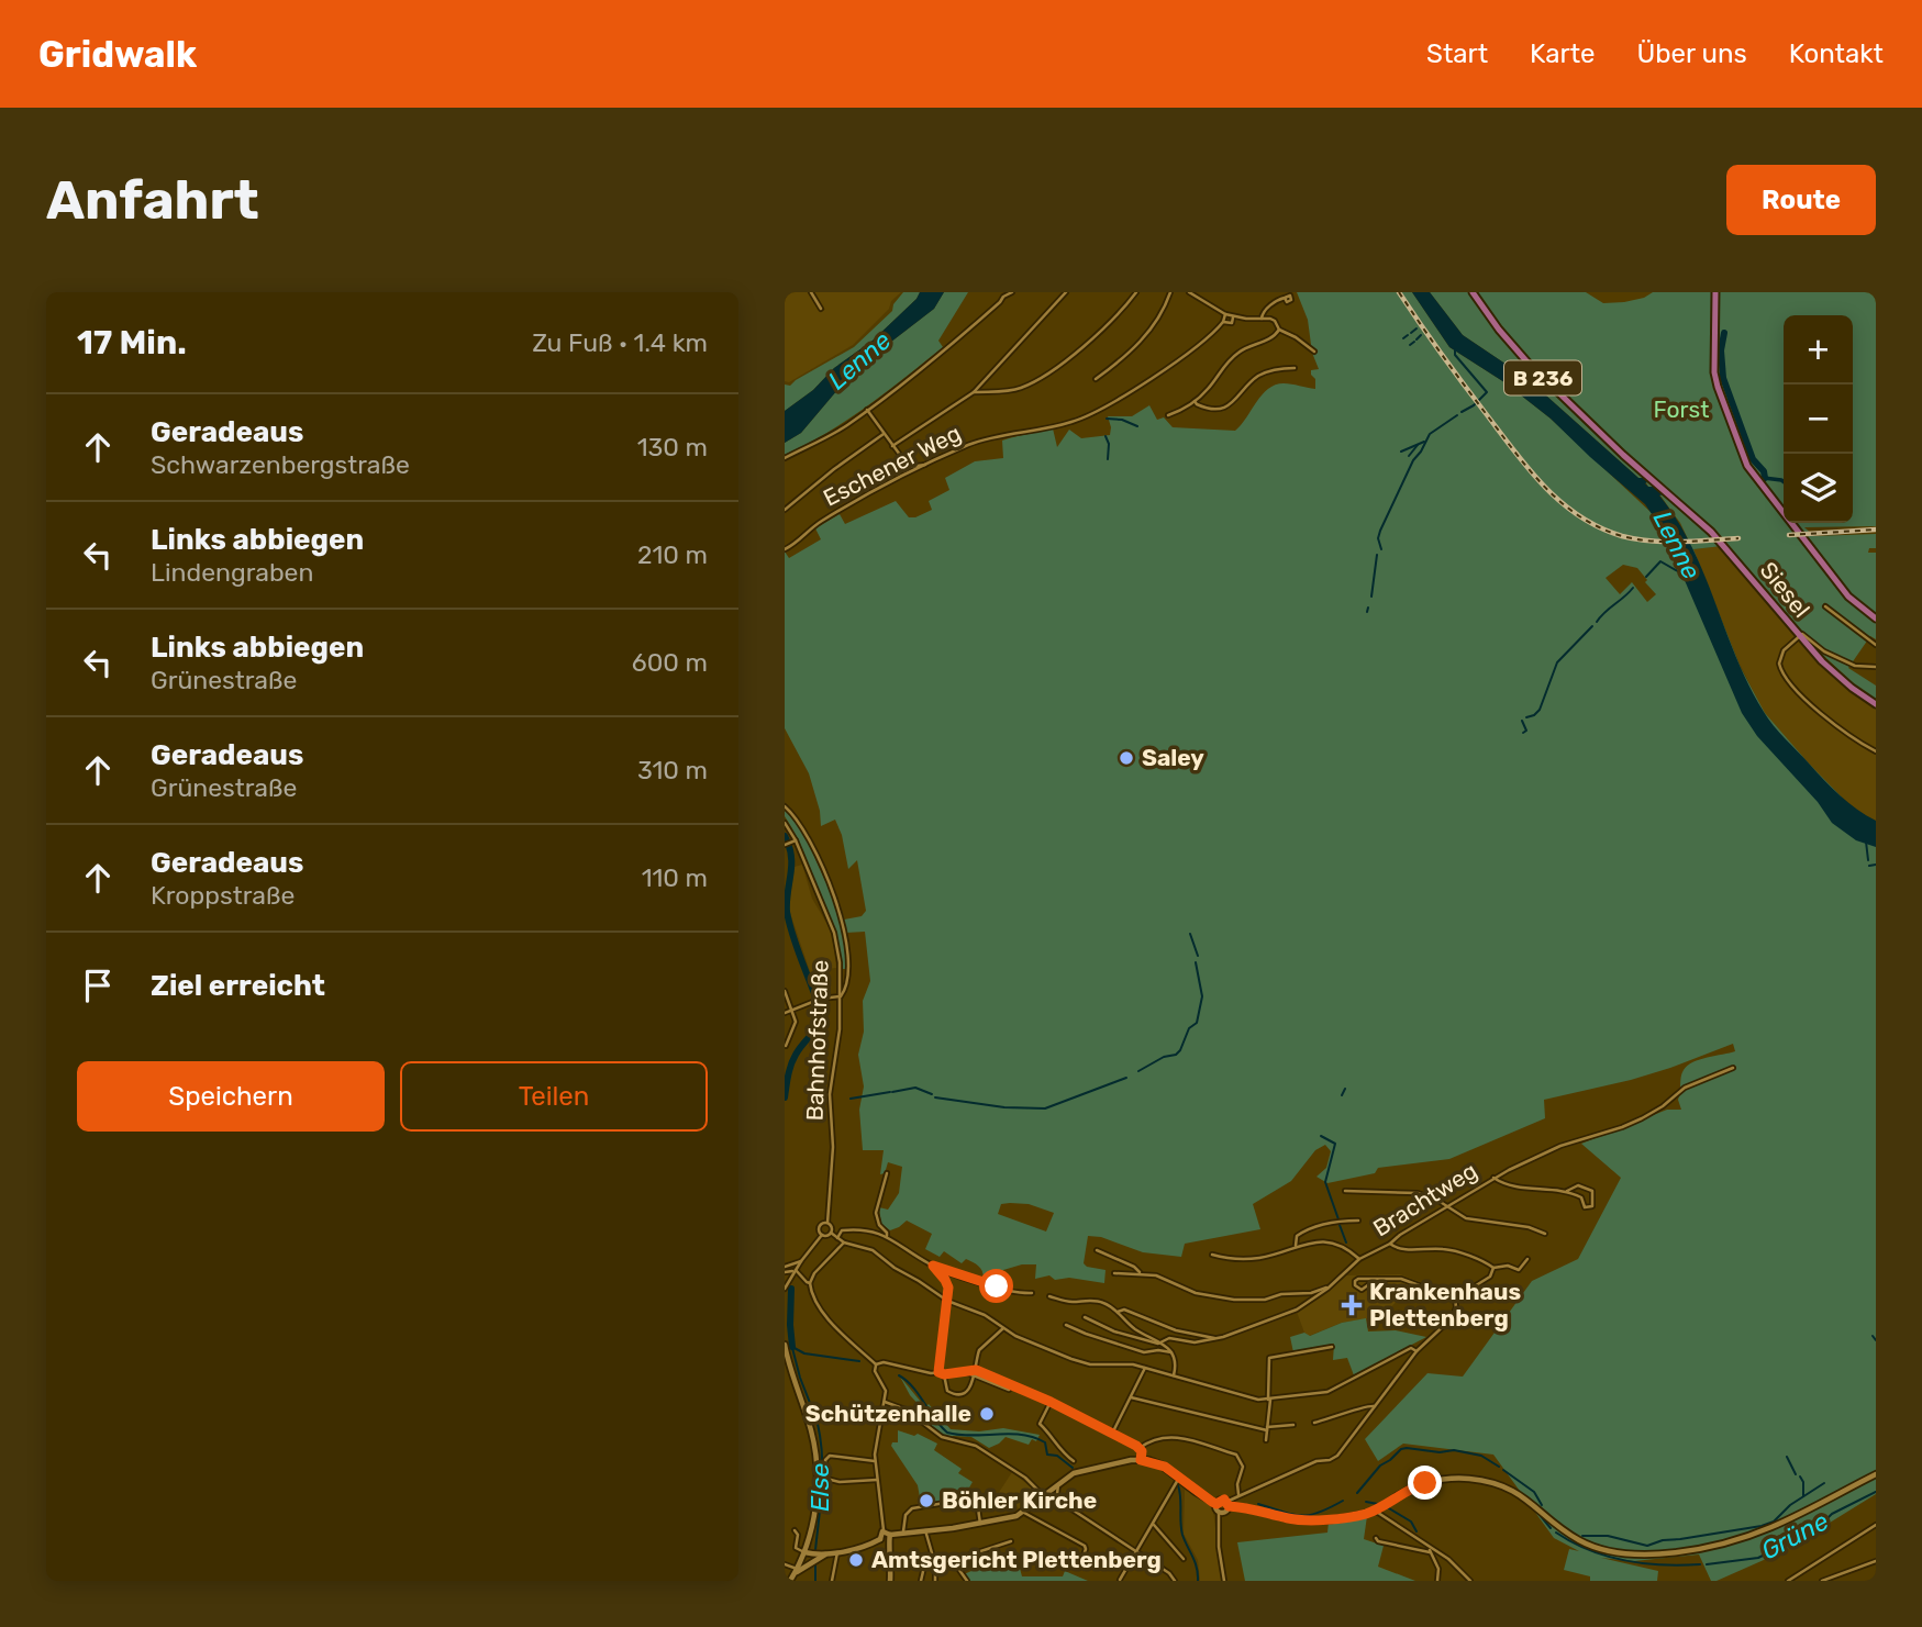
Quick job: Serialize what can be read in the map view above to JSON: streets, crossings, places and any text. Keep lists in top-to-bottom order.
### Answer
{
  "streets": {
    "main road": ["B 236", "Siesel"],
    "street": ["Eschener Weg", "Bahnhofstraße", "Brachtweg"]
  },
  "crossings": [
    ["B 236", "Siesel"]
  ],
  "water": ["Lenne", "Else", "Grüne"],
  "parks": ["Forst"],
  "places": {
    "other": [
      "Saley",
      "Schützenhalle",
      "Böhler Kirche",
      "Amtsgericht Plettenberg"
    ],
    "health": ["Krankenhaus Plettenberg"]
  },
  "page": {
    "header": "Gridwalk",
    "nav": [
      "Start",
      "Karte",
      "Über uns",
      "Kontakt"
    ],
    "buttons": [
      "Route",
      ["Speichern", "Teilen"]
    ],
    "title": "Anfahrt",
    "heading": ["17 Min.", "Zu Fuß · 1.4 km"],
    "map_buttons": ["+", "−"],
    "list": [
      ["Geradeaus", "Schwarzenbergstraße", "130 m"],
      ["Links abbiegen", "Lindengraben", "210 m"],
      ["Links abbiegen", "Grünestraße", "600 m"],
      ["Geradeaus", "Grünestraße", "310 m"],
      ["Geradeaus", "Kroppstraße", "110 m"],
      "Ziel erreicht"
    ]
  }
}
